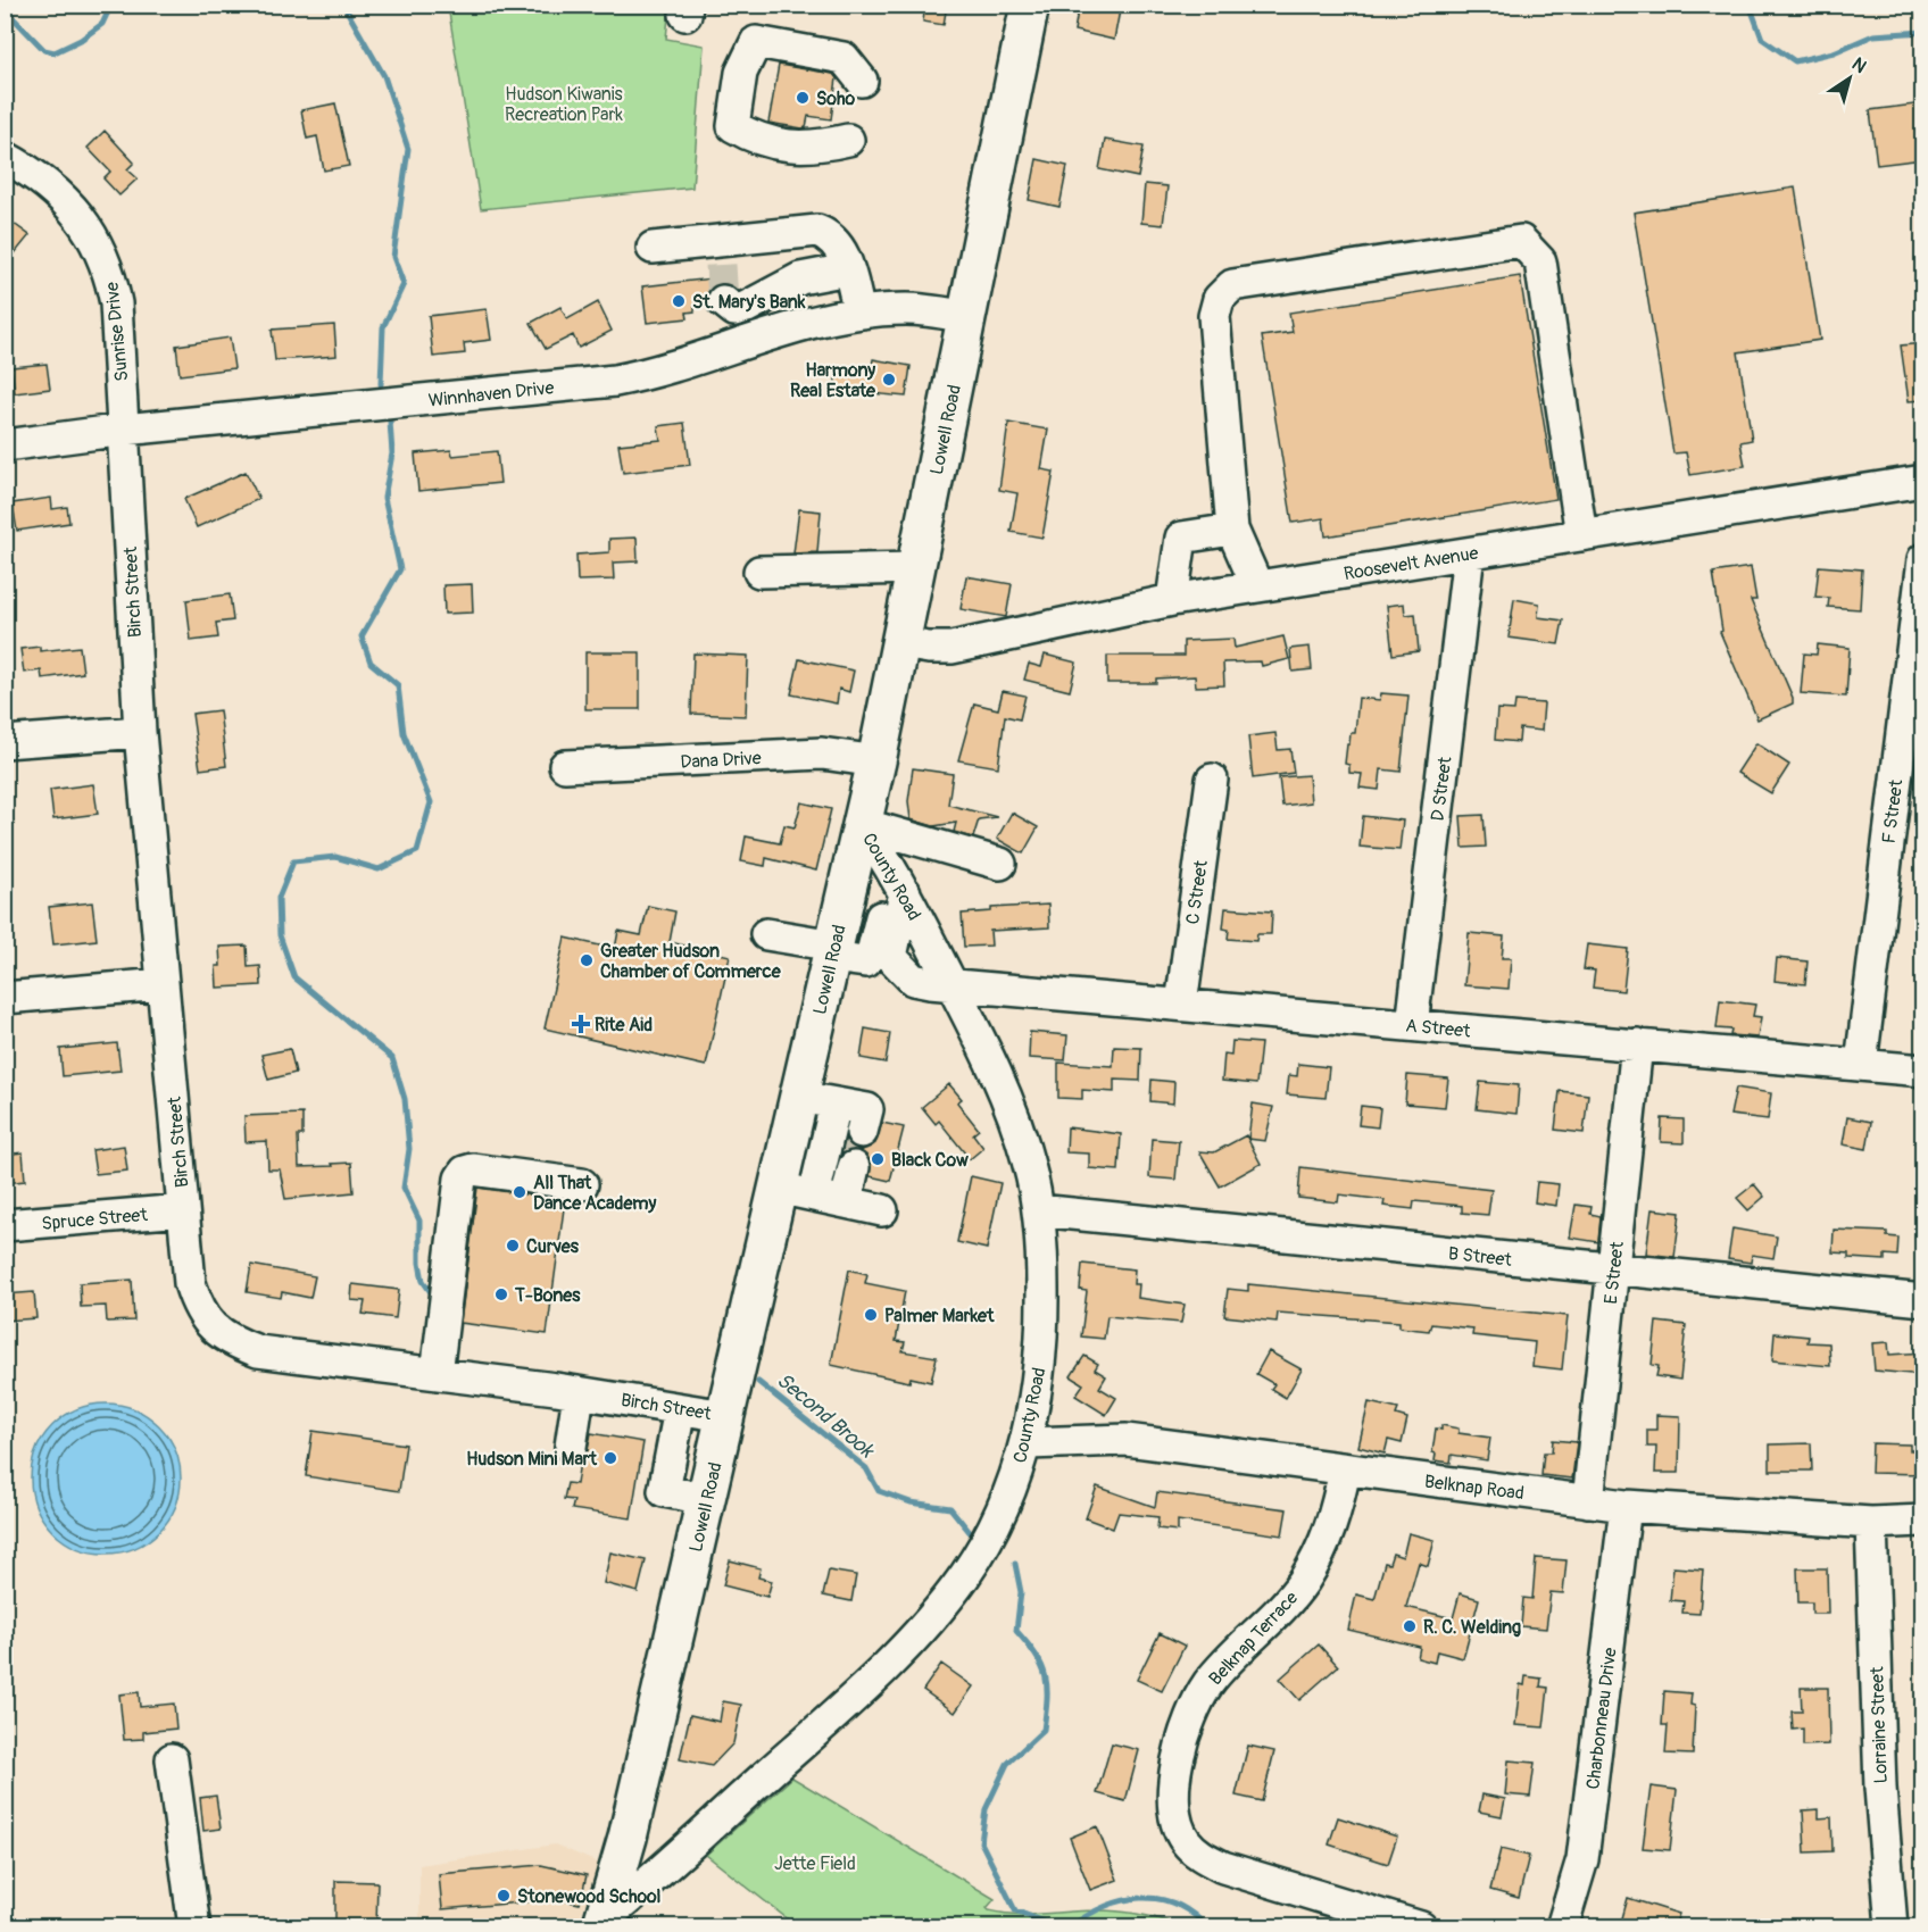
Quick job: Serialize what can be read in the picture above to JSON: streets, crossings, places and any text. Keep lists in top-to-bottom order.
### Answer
{
  "streets": {
    "main road": ["Lowell Road"],
    "street": [
      "Sunrise Drive",
      "Winnhaven Drive",
      "Roosevelt Avenue",
      "Birch Street",
      "Dana Drive",
      "D Street",
      "F Street",
      "County Road",
      "C Street",
      "A Street",
      "Spruce Street",
      "B Street",
      "E Street",
      "Belknap Road",
      "Belknap Terrace",
      "Charbonneau Drive",
      "Lorraine Street"
    ]
  },
  "crossings": [
    ["Sunrise Drive", "Winnhaven Drive"],
    ["Sunrise Drive", "Birch Street"],
    ["Winnhaven Drive", "Lowell Road"],
    ["Winnhaven Drive", "Birch Street"],
    ["Lowell Road", "Roosevelt Avenue"],
    ["Lowell Road", "Birch Street"],
    ["Lowell Road", "Dana Drive"],
    ["Lowell Road", "County Road"],
    ["Roosevelt Avenue", "D Street"],
    ["Birch Street", "Spruce Street"],
    ["D Street", "A Street"],
    ["F Street", "A Street"],
    ["County Road", "A Street"],
    ["County Road", "B Street"],
    ["County Road", "Belknap Road"],
    ["C Street", "A Street"],
    ["A Street", "E Street"],
    ["B Street", "E Street"],
    ["E Street", "Belknap Road"],
    ["Belknap Road", "Belknap Terrace"],
    ["Belknap Road", "Charbonneau Drive"],
    ["Belknap Road", "Lorraine Street"]
  ],
  "water": ["Second Brook"],
  "parks": ["Hudson Kiwanis Recreation Park", "Jette Field"],
  "places": {
    "other": [
      "Soho",
      "St. Mary's Bank",
      "Harmony Real Estate",
      "Greater Hudson Chamber of Commerce",
      "Black Cow",
      "All That Dance Academy",
      "Curves",
      "T-Bones",
      "Palmer Market",
      "Hudson Mini Mart",
      "R. C. Welding",
      "Stonewood School"
    ],
    "health": ["Rite Aid"]
  },
  "north": "top right"
}
